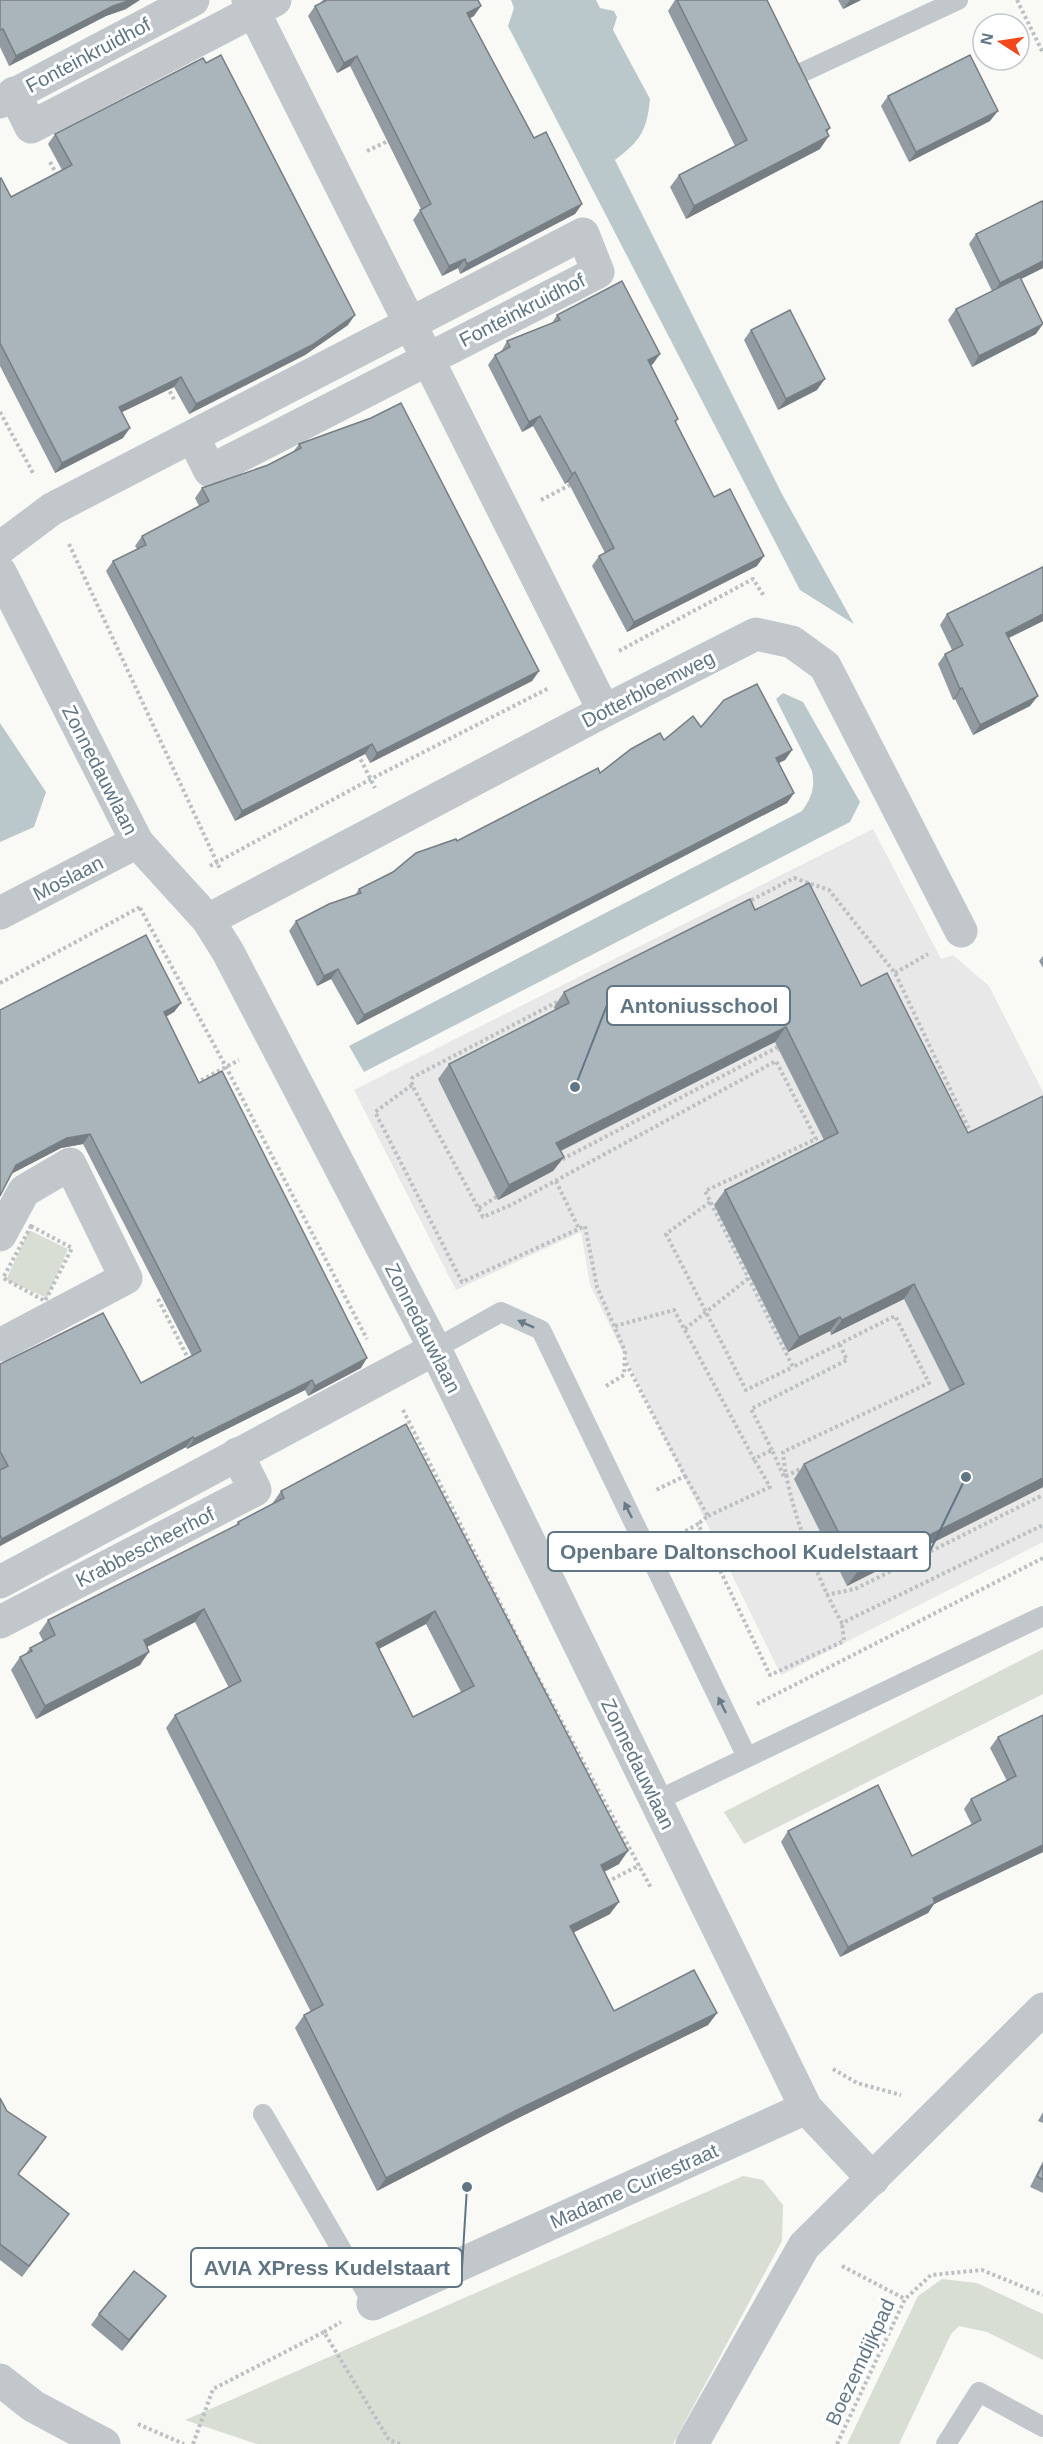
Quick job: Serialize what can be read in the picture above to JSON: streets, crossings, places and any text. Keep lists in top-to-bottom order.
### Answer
{
  "streets": {
    "street": [
      "Fonteinkruidhof",
      "Dotterbloemweg",
      "Zonnedauwlaan",
      "Moslaan",
      "Krabbescheerhof",
      "Madame Curiestraat"
    ],
    "path": ["Boezemdijkpad"]
  },
  "crossings": [
    ["Fonteinkruidhof", "Dotterbloemweg"],
    ["Dotterbloemweg", "Zonnedauwlaan"],
    ["Zonnedauwlaan", "Moslaan"],
    ["Zonnedauwlaan", "Krabbescheerhof"],
    ["Zonnedauwlaan", "Madame Curiestraat"]
  ],
  "places": ["Antoniusschool", "Openbare Daltonschool Kudelstaart", "AVIA XPress Kudelstaart"],
  "north": "left"
}
